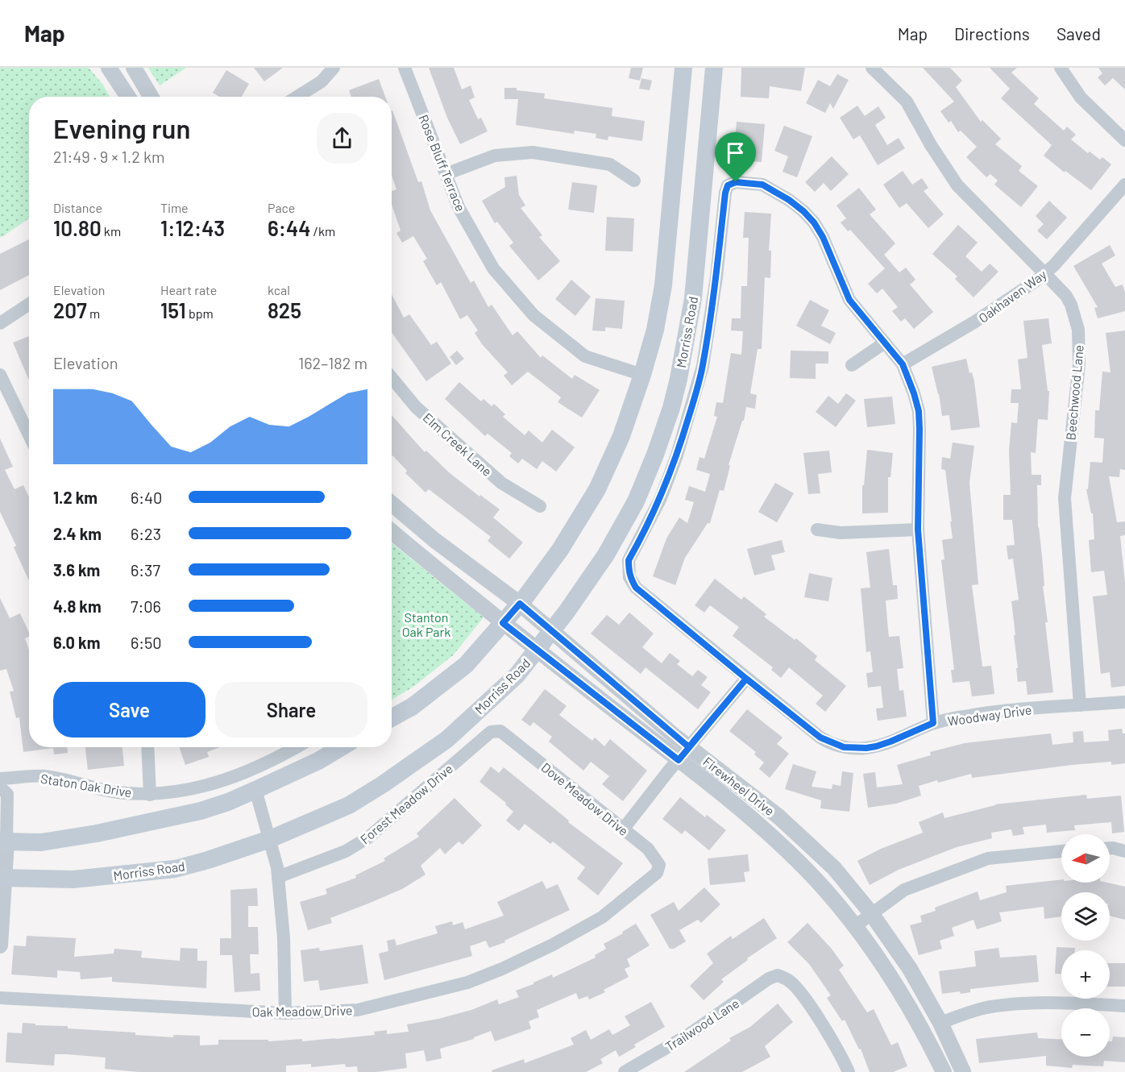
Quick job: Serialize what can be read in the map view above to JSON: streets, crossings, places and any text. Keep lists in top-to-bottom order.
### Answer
{
  "streets": {
    "main road": ["Morriss Road"],
    "street": [
      "Rose Bluff Terrace",
      "Oakhaven Way",
      "Beechwood Lane",
      "Elm Creek Lane",
      "Woodway Drive",
      "Staton Oak Drive",
      "Firewheel Drive",
      "Dove Meadow Drive",
      "Forest Meadow Drive",
      "Oak Meadow Drive",
      "Trailwood Lane"
    ]
  },
  "crossings": [
    ["Oakhaven Way", "Beechwood Lane"],
    ["Morriss Road", "Firewheel Drive"],
    ["Beechwood Lane", "Woodway Drive"],
    ["Dove Meadow Drive", "Forest Meadow Drive"],
    ["Dove Meadow Drive", "Oak Meadow Drive"]
  ],
  "parks": ["Stanton Oak Park"],
  "north": "left",
  "page": {
    "header": "Map",
    "nav": ["Map", "Directions", "Saved"],
    "heading": ["Evening run", "21:49 · 9 × 1.2 km"],
    "stats": [
      ["Distance", "10.80 km"],
      ["Time", "1:12:43"],
      ["Pace", "6:44 /km"],
      ["Elevation", "207 m"],
      ["Heart rate", "151 bpm"],
      ["kcal", "825"]
    ],
    "chart": ["Elevation", "162–182 m"],
    "list": [
      {
        "name": "1.2 km",
        "note": "6:40"
      },
      {
        "name": "2.4 km",
        "note": "6:23"
      },
      {
        "name": "3.6 km",
        "note": "6:37"
      },
      {
        "name": "4.8 km",
        "note": "7:06"
      },
      {
        "name": "6.0 km",
        "note": "6:50"
      }
    ],
    "buttons": ["Save", "Share"],
    "map_buttons": ["+", "−"]
  }
}
